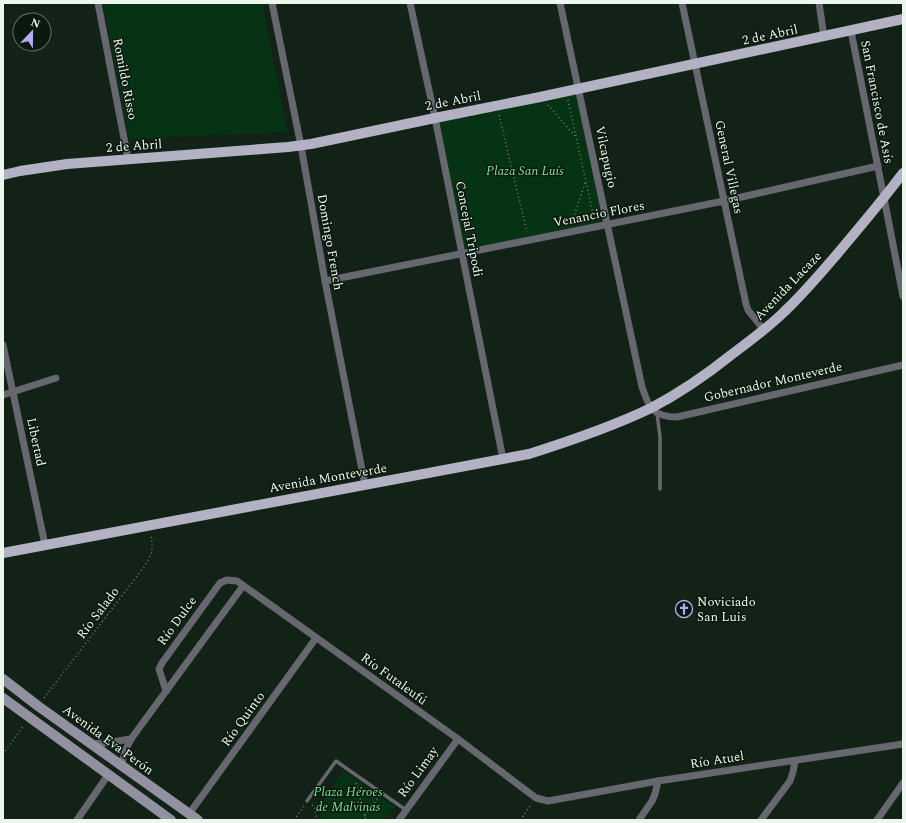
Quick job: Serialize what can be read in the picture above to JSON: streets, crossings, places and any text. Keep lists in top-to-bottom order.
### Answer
{
  "streets": {
    "main road": [
      "2 de Abril",
      "Avenida Lacaze",
      "Avenida Monteverde",
      "Avenida Eva Perón"
    ],
    "street": [
      "Romildo Risso",
      "San Francisco de Asís",
      "Vilcapugio",
      "General Villegas",
      "Venancio Flores",
      "Concejal Tripodi",
      "Domingo French",
      "Gobernador Monteverde",
      "Libertad",
      "Río Dulce",
      "Río Futaleufú",
      "Río Quinto",
      "Río Atuel",
      "Río Limay"
    ],
    "path": ["Río Salado"]
  },
  "crossings": [
    ["2 de Abril", "Romildo Risso"],
    ["2 de Abril", "San Francisco de Asís"],
    ["2 de Abril", "Vilcapugio"],
    ["2 de Abril", "General Villegas"],
    ["2 de Abril", "Concejal Tripodi"],
    ["2 de Abril", "Domingo French"],
    ["San Francisco de Asís", "Venancio Flores"],
    ["San Francisco de Asís", "Avenida Lacaze"],
    ["Vilcapugio", "Venancio Flores"],
    ["Vilcapugio", "Avenida Lacaze"],
    ["Vilcapugio", "Gobernador Monteverde"],
    ["Vilcapugio", "Avenida Monteverde"],
    ["General Villegas", "Venancio Flores"],
    ["General Villegas", "Avenida Lacaze"],
    ["Venancio Flores", "Concejal Tripodi"],
    ["Venancio Flores", "Domingo French"],
    ["Concejal Tripodi", "Avenida Monteverde"],
    ["Domingo French", "Avenida Monteverde"],
    ["Avenida Lacaze", "Gobernador Monteverde"],
    ["Avenida Lacaze", "Avenida Monteverde"],
    ["Gobernador Monteverde", "Avenida Monteverde"],
    ["Libertad", "Avenida Monteverde"],
    ["Avenida Monteverde", "Río Salado"],
    ["Río Salado", "Avenida Eva Perón"],
    ["Río Dulce", "Río Futaleufú"],
    ["Río Futaleufú", "Río Quinto"],
    ["Río Futaleufú", "Río Atuel"],
    ["Río Futaleufú", "Río Limay"],
    ["Río Quinto", "Avenida Eva Perón"]
  ],
  "parks": ["Plaza San Luís", "Plaza Héroes de Malvinas"],
  "places": {
    "church": ["Noviciado San Luis"]
  },
  "north": "top"
}
